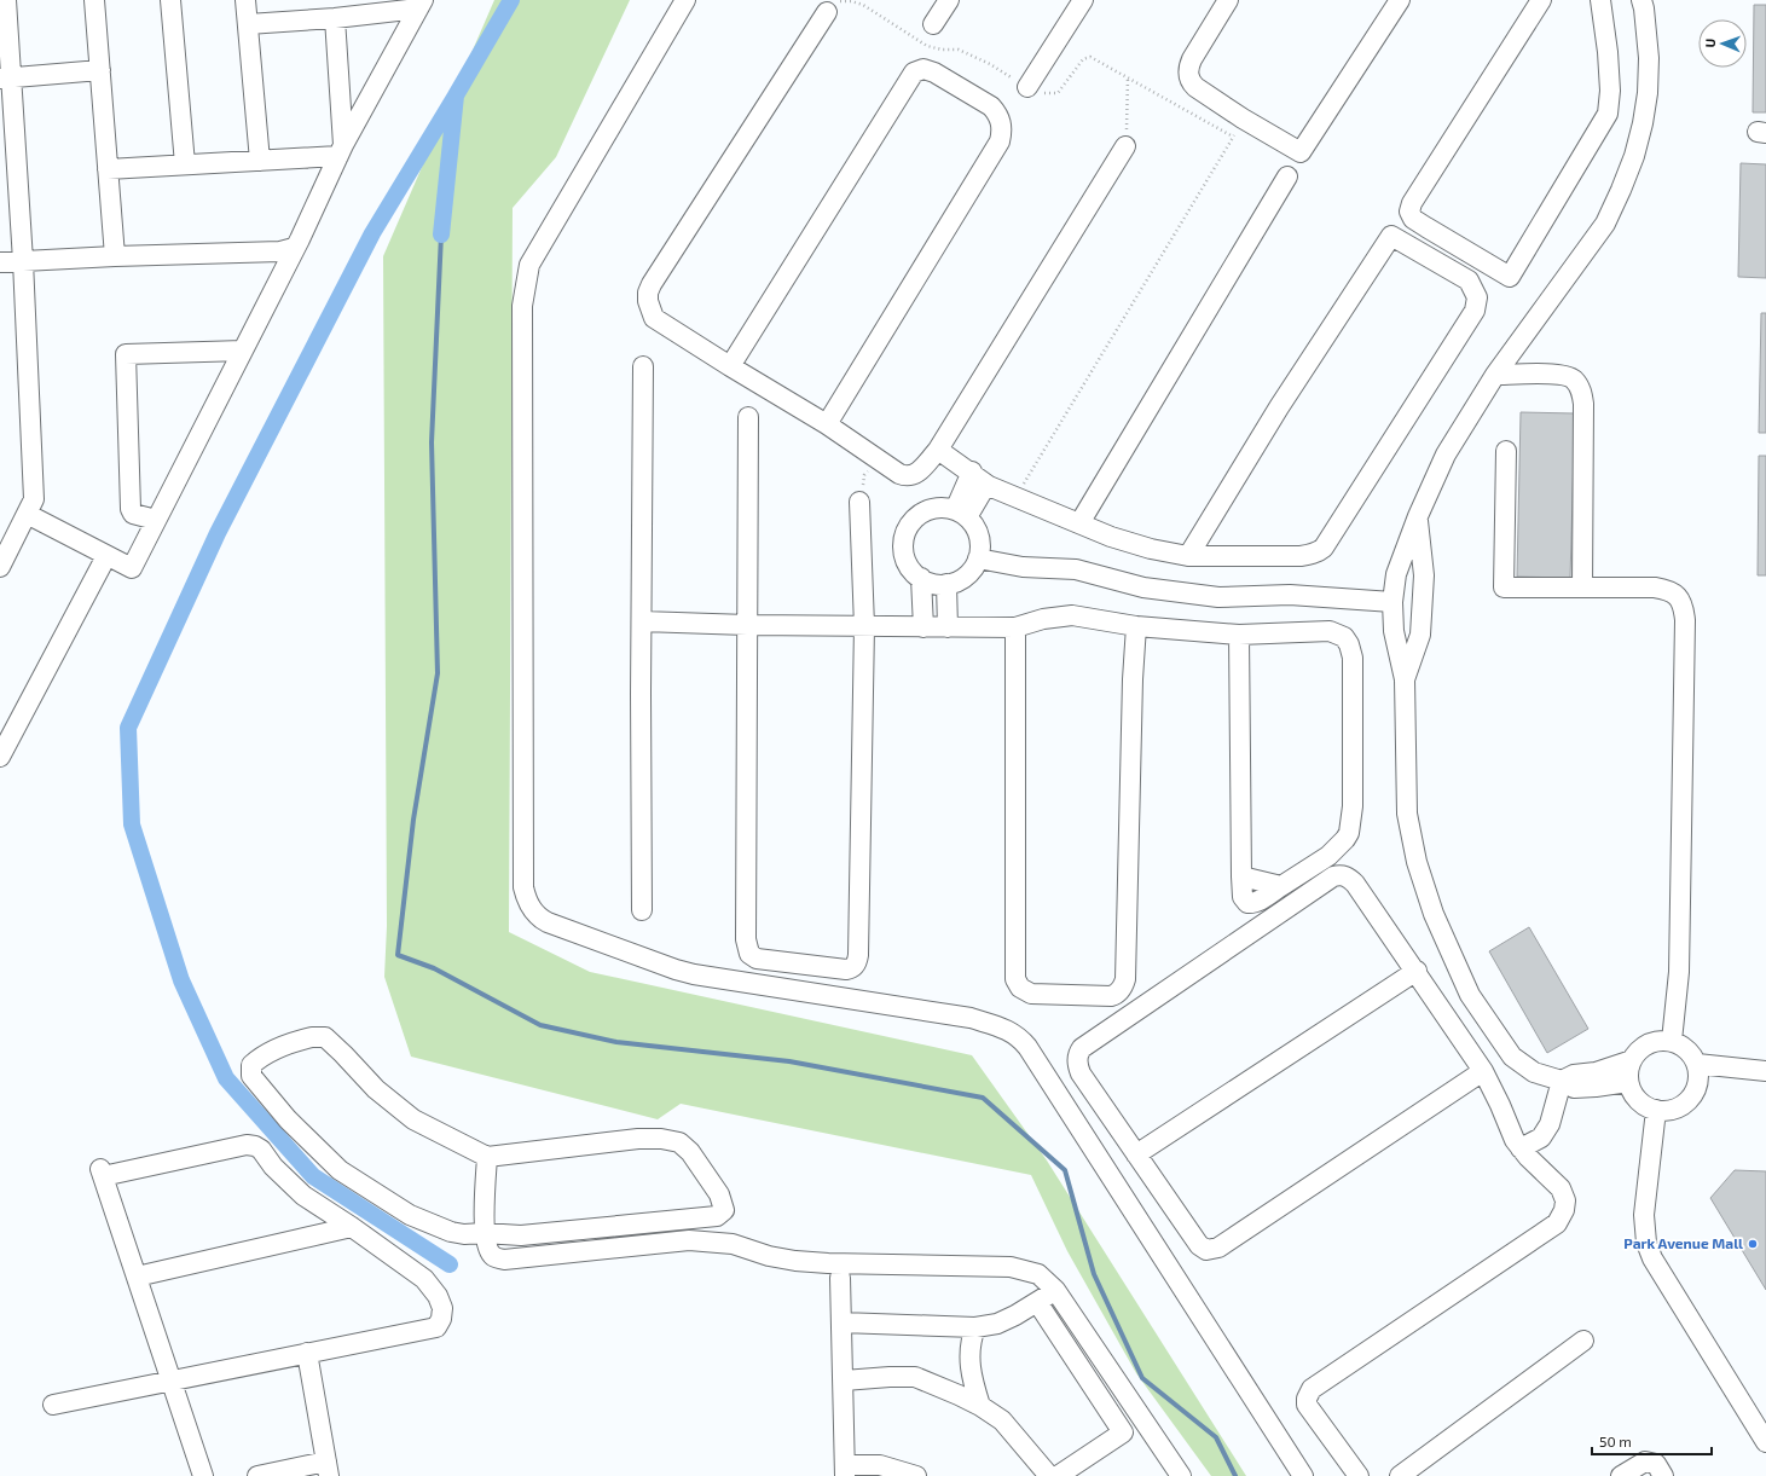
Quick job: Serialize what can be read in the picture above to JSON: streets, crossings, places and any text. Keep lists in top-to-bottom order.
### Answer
{
  "places": ["Park Avenue Mall"],
  "scale_bar": "50 m",
  "north": "left"
}
